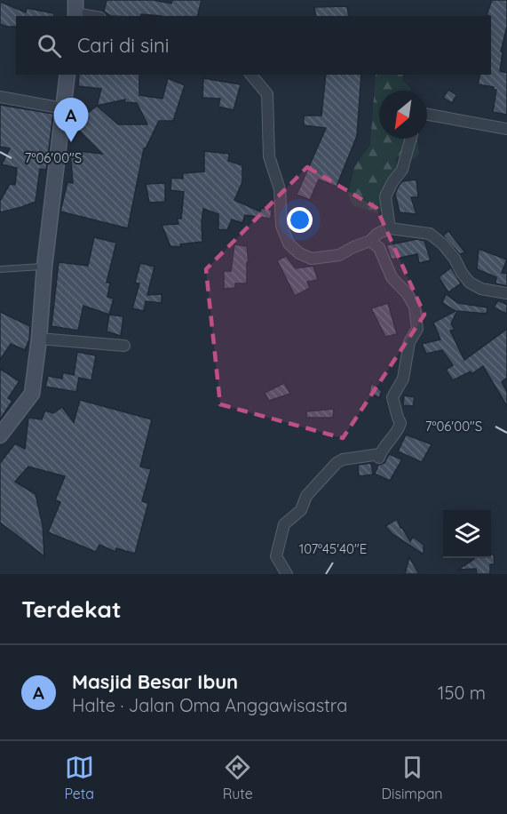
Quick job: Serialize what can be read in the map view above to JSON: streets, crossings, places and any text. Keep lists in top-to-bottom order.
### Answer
{
  "north": "bottom left",
  "page": {
    "search": "Cari di sini",
    "pins": "A",
    "heading": "Terdekat",
    "list": [
      {
        "mark": "A",
        "name": "Masjid Besar Ibun",
        "note": "Halte · Jalan Oma Anggawisastra",
        "value": "150 m"
      }
    ],
    "nav": ["Peta", "Rute", "Disimpan"]
  },
  "coordinates": ["7°06'00\"S", "107°45'40\"E"]
}
